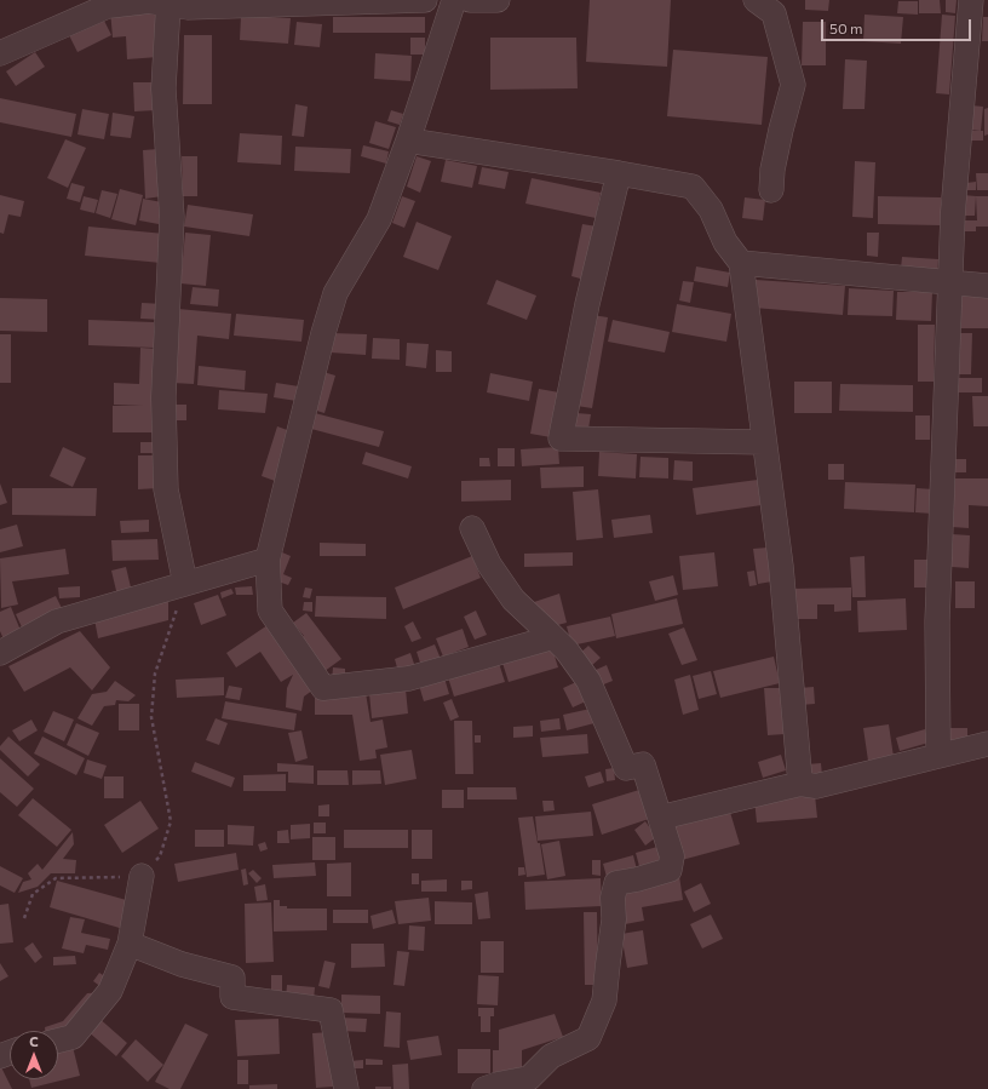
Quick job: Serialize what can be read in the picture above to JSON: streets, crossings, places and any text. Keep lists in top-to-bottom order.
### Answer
{
  "scale_bar": "50 m",
  "north": "top"
}
